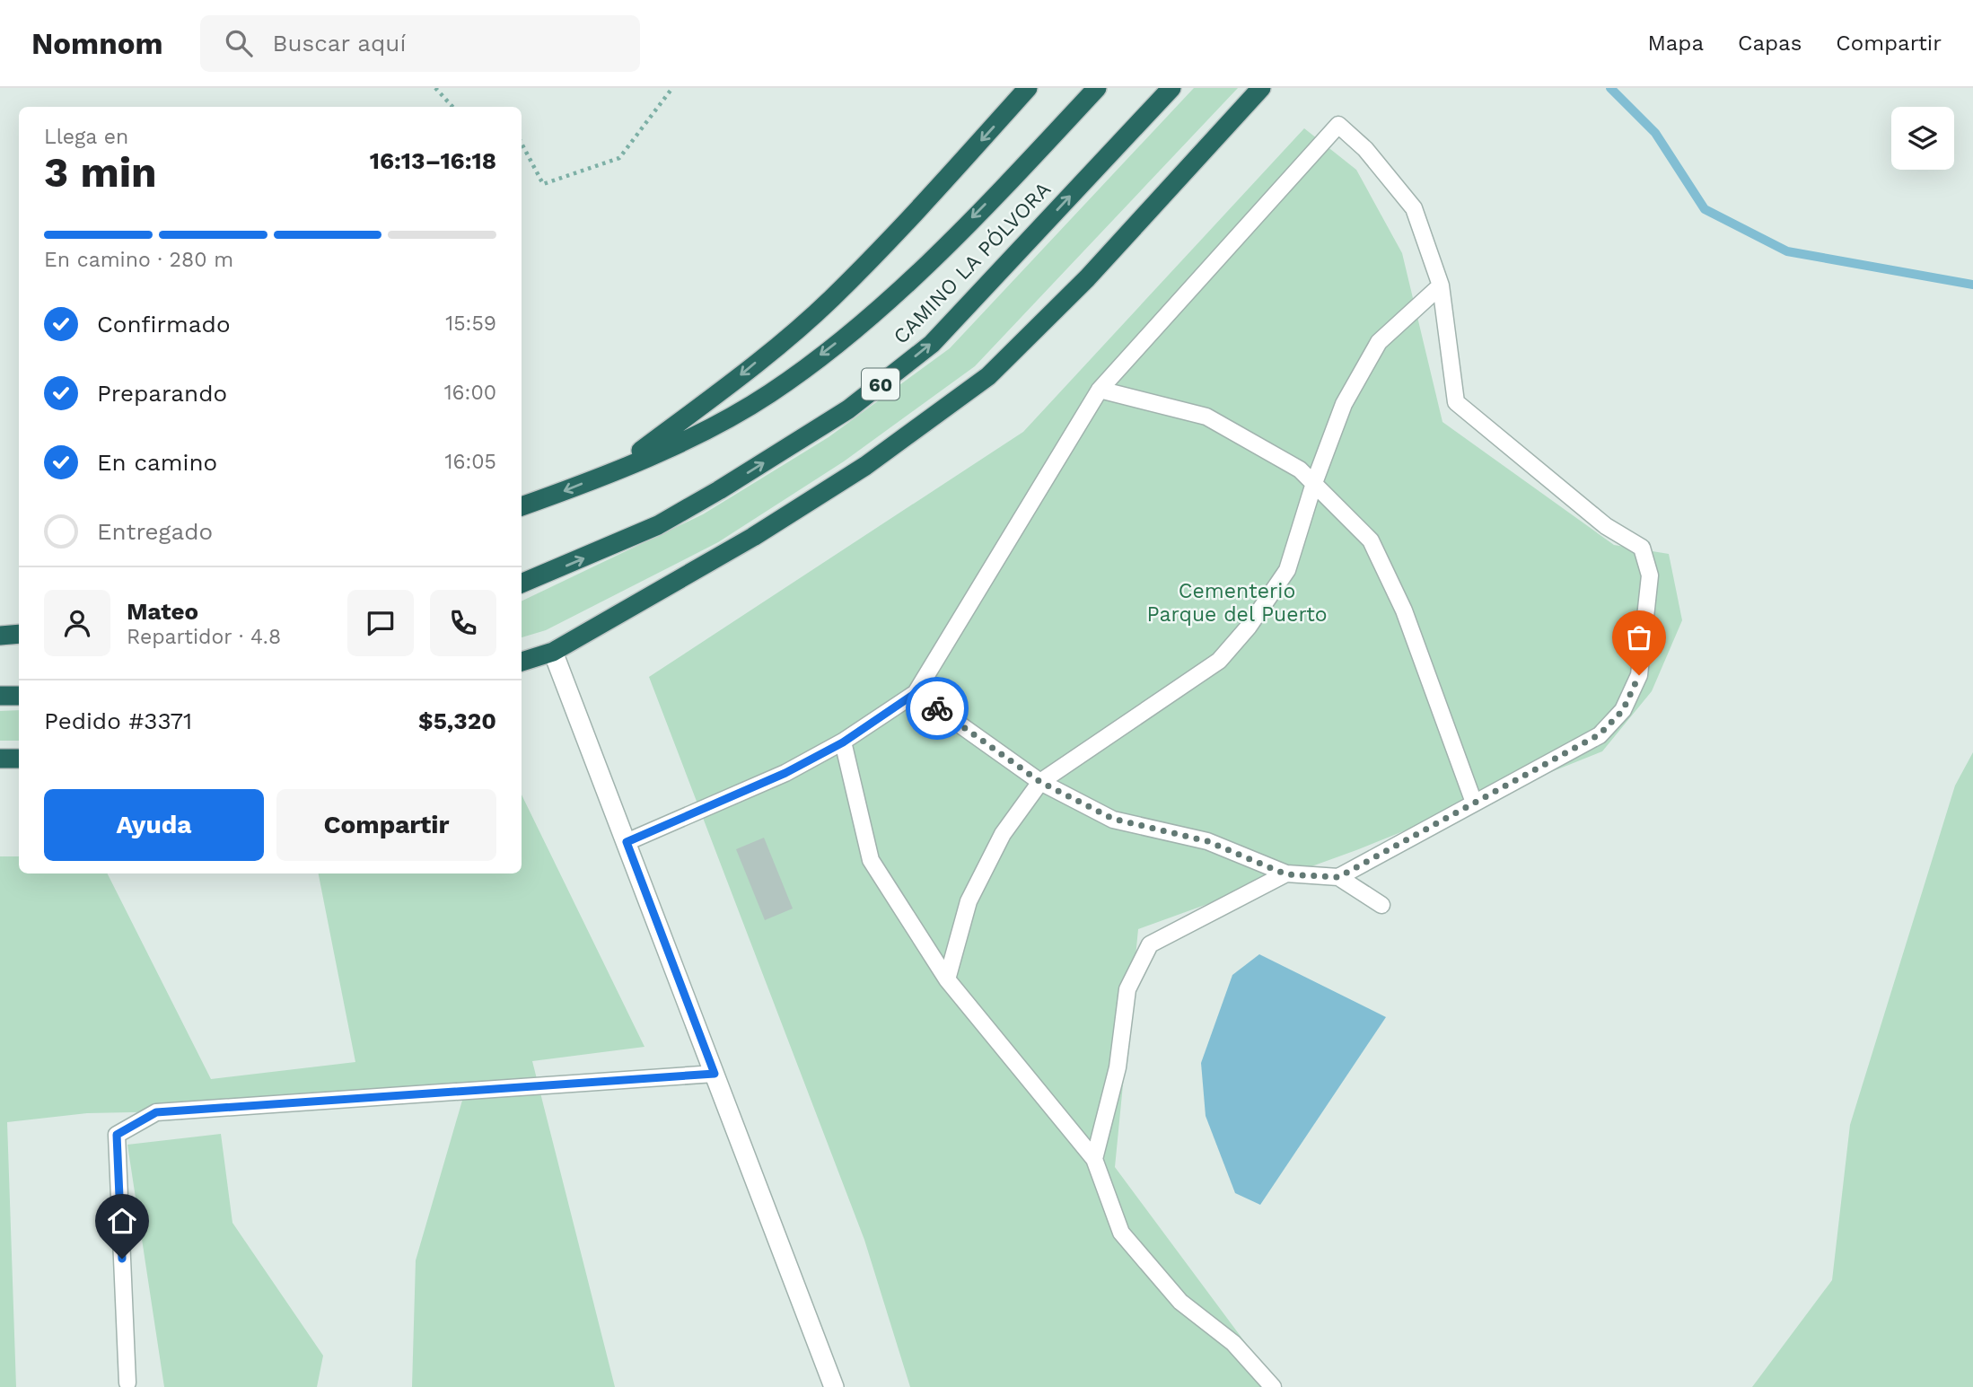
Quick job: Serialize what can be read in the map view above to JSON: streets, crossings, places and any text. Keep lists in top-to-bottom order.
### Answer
{
  "streets": {
    "highway": ["CAMINO LA PÓLVORA", "60"]
  },
  "parks": ["Cementerio Parque del Puerto"],
  "page": {
    "header": "Nomnom",
    "search": "Buscar aquí",
    "nav": ["Mapa", "Capas", "Compartir"],
    "heading": ["3 min", "Llega en", "16:13–16:18"],
    "panel": [
      "Mateo",
      "Repartidor · 4.8",
      "Pedido #3371",
      "$5,320"
    ],
    "bar": "En camino · 280 m",
    "list": [
      ["Confirmado", "15:59"],
      ["Preparando", "16:00"],
      ["En camino", "16:05"],
      "Entregado"
    ],
    "buttons": ["Ayuda", "Compartir"]
  }
}
